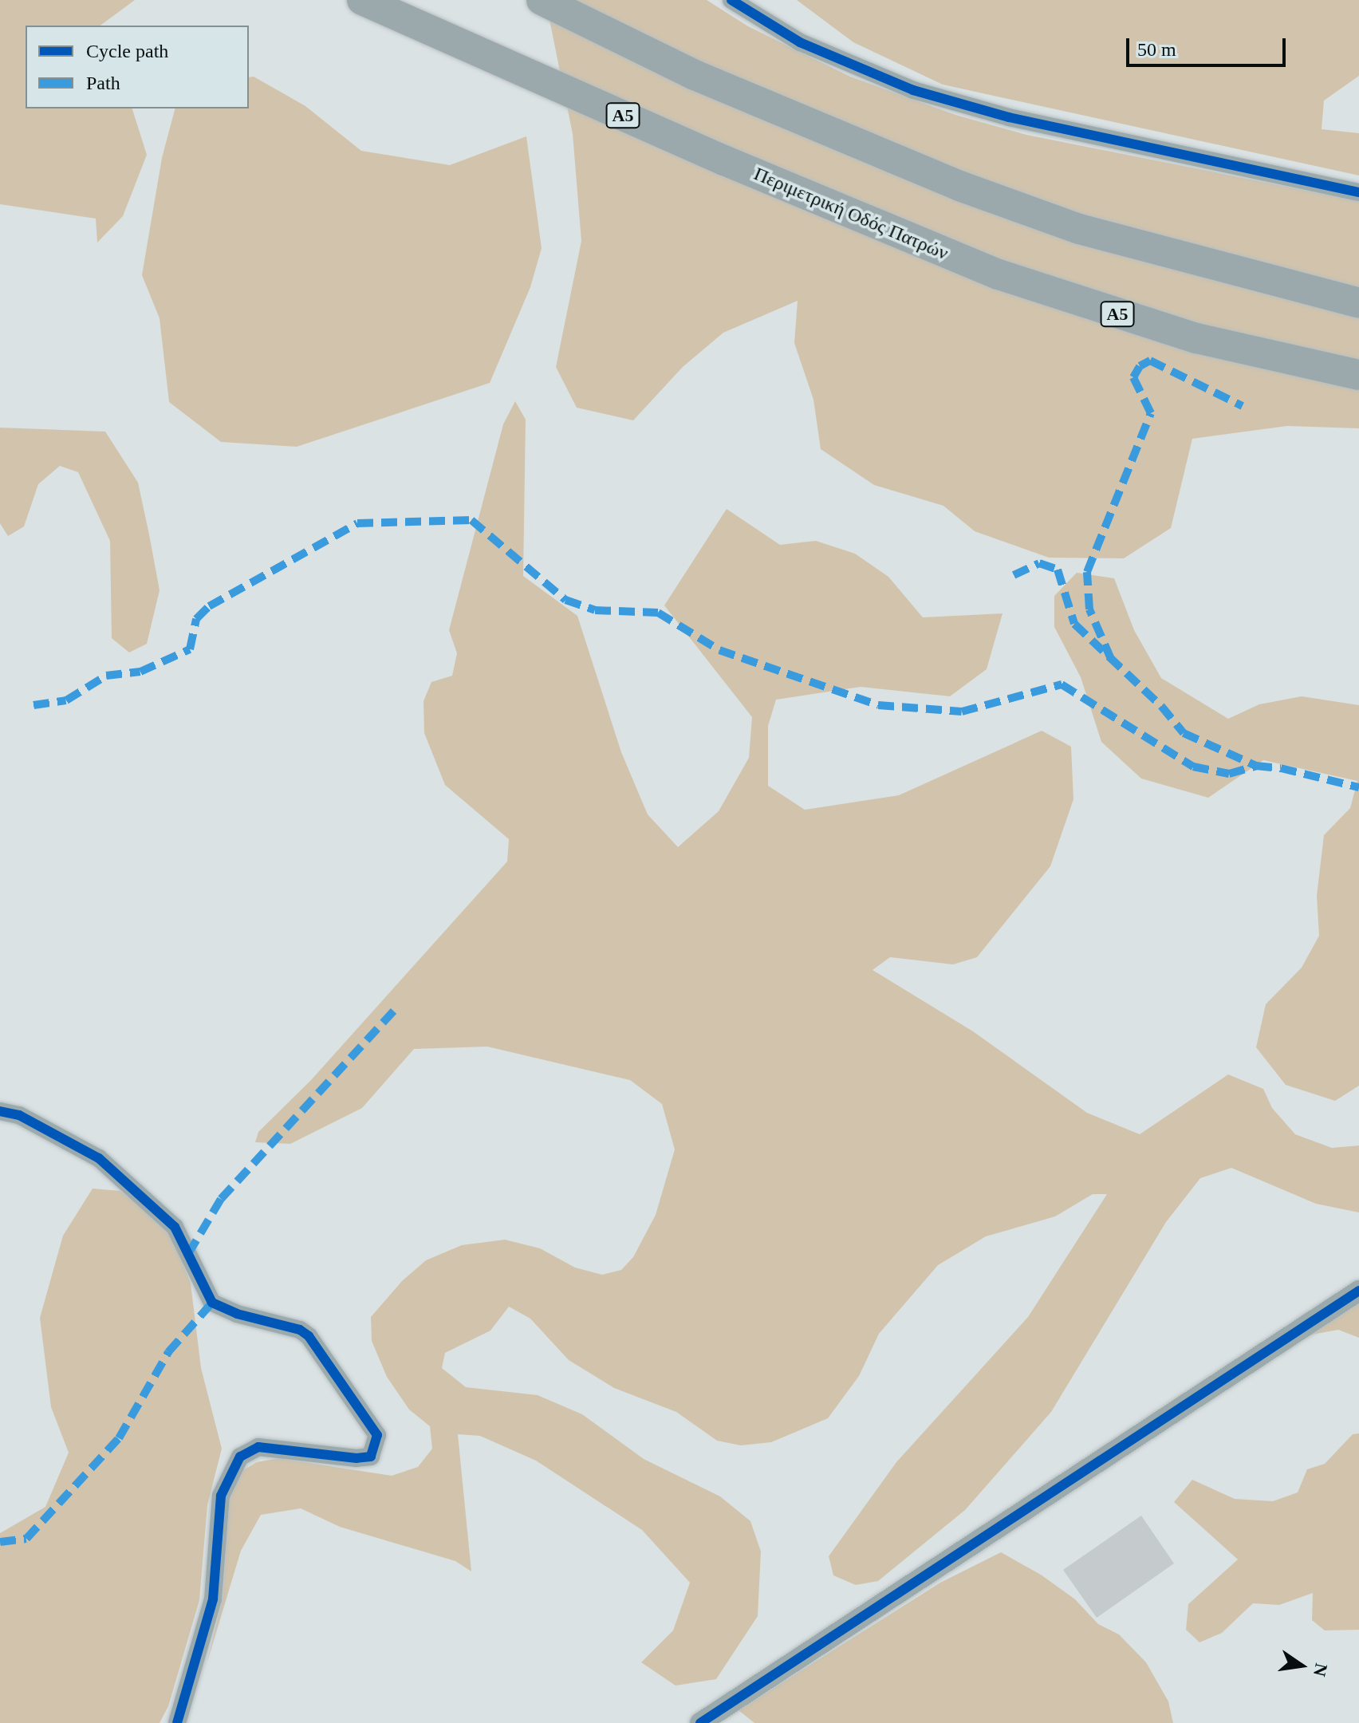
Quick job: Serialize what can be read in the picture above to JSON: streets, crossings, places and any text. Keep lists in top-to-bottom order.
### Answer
{
  "streets": {
    "highway": ["Α5", "Περιμετρική Οδός Πατρών"]
  },
  "legend": ["Cycle path", "Path"],
  "scale_bar": "50 m",
  "north": "right"
}
